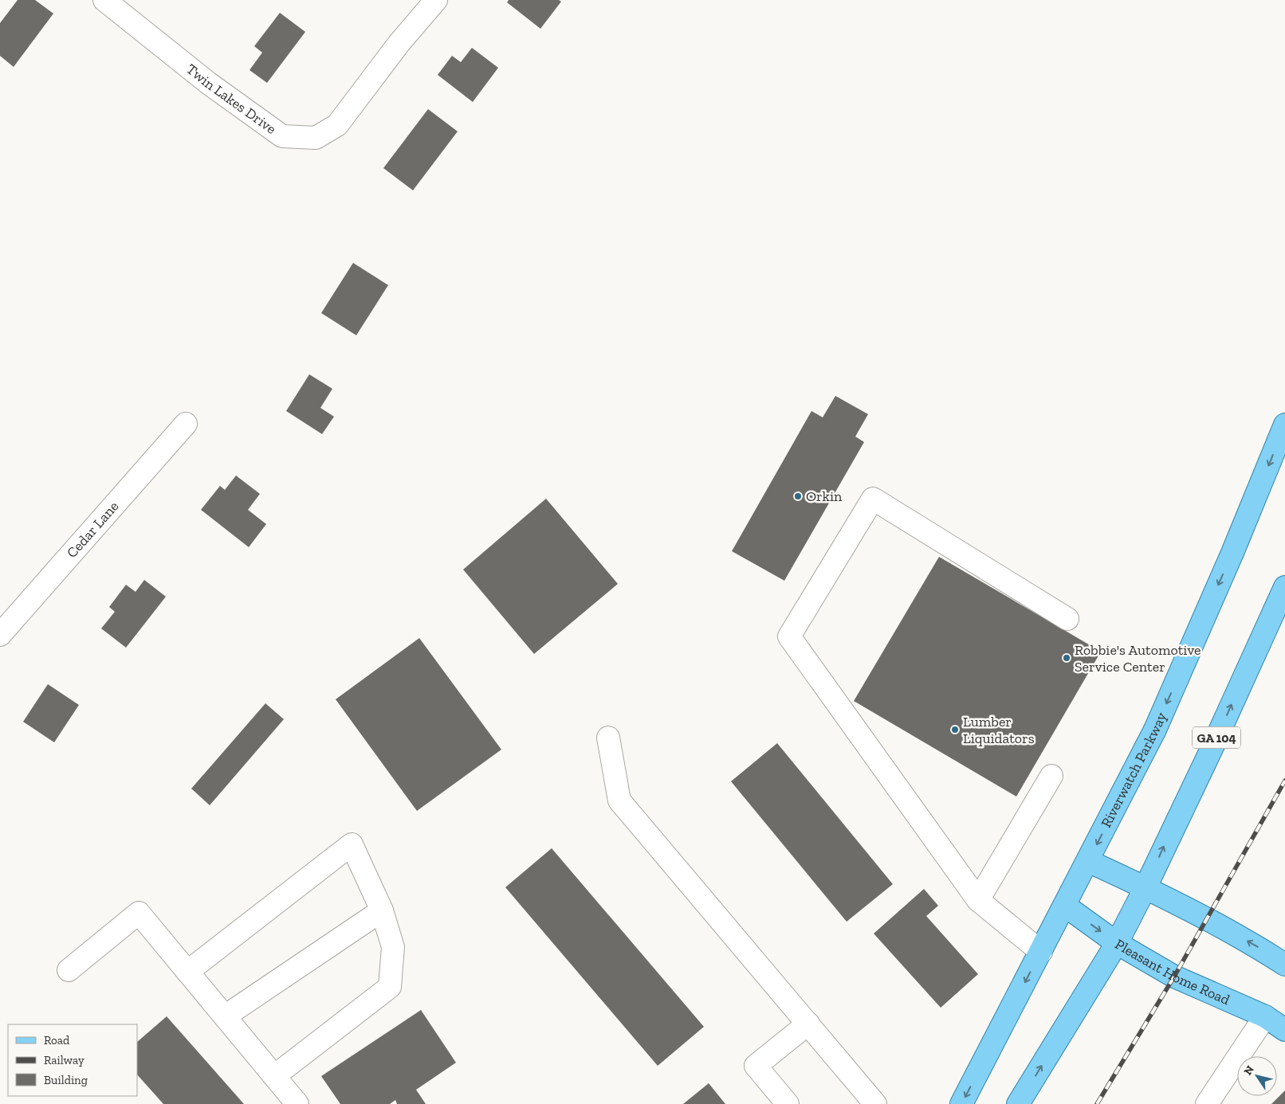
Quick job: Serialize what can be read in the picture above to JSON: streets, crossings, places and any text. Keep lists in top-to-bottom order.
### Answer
{
  "streets": {
    "main road": ["GA 104", "Riverwatch Parkway", "Pleasant Home Road"],
    "street": ["Twin Lakes Drive", "Cedar Lane"]
  },
  "crossings": [
    ["Riverwatch Parkway", "Pleasant Home Road"]
  ],
  "places": ["Orkin", "Robbie's Automotive Service Center", "Lumber Liquidators"],
  "legend": ["Road", "Railway", "Building"],
  "north": "top left"
}
